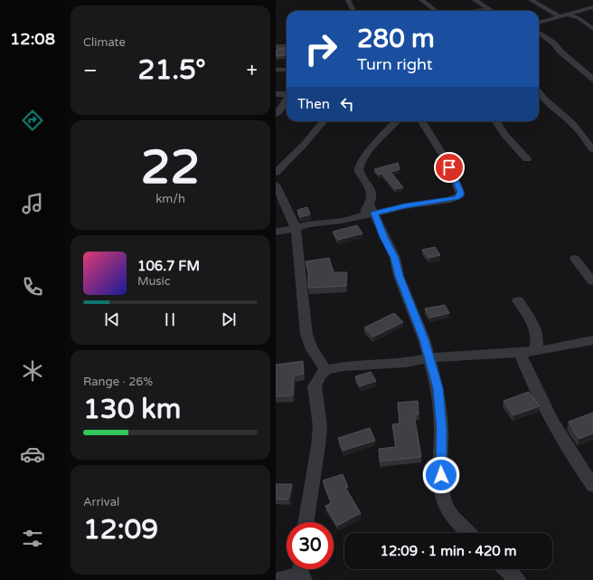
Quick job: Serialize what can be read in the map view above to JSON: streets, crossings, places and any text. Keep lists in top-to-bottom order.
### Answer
{
  "page": {
    "tabs": "12:08",
    "tile": [
      "Climate",
      ["22", "km/h"],
      ["Range · 26%", "130 km"],
      ["Arrival", "12:09"]
    ],
    "turn": ["280 m", "Turn right"],
    "heat": ["−", "21.5°", "+"],
    "then": "Then",
    "song": ["106.7 FM", "Music"],
    "limit": "30",
    "trip": "12:09 · 1 min · 420 m"
  }
}
